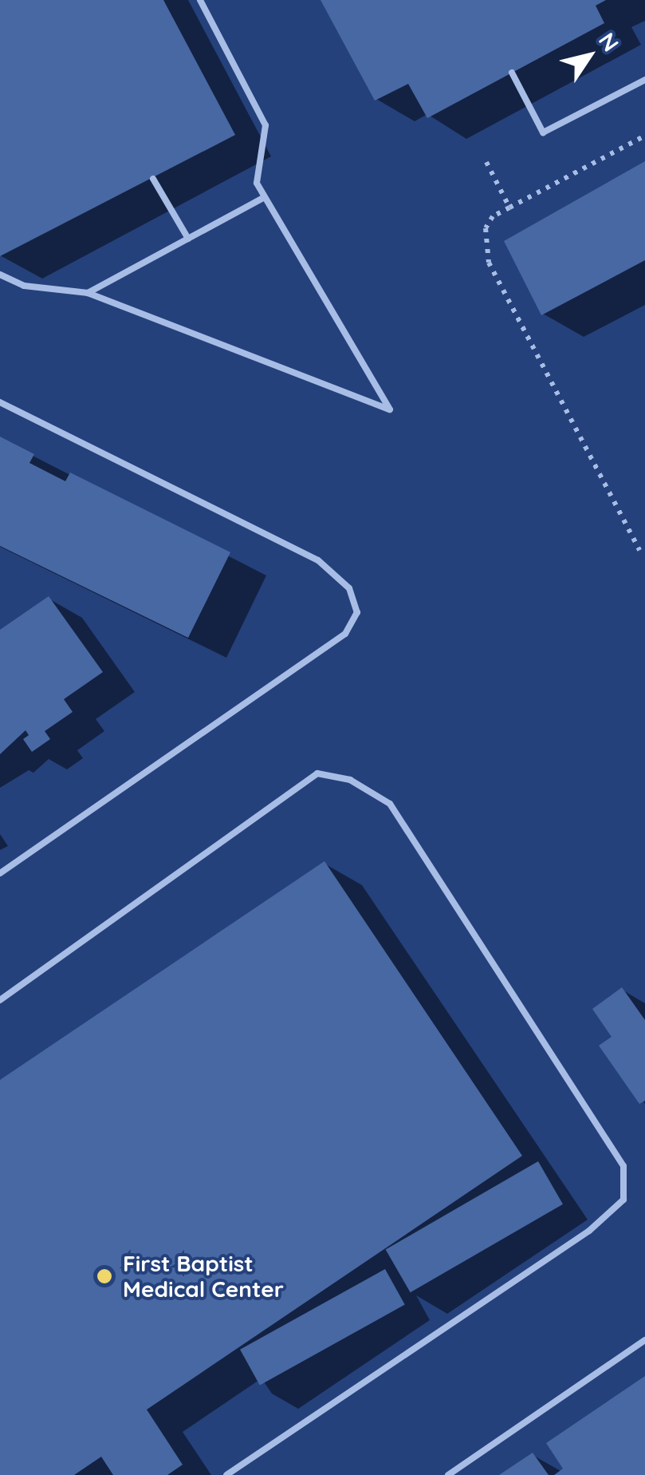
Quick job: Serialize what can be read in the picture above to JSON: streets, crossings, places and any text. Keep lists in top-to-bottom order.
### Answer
{
  "places": ["First Baptist Medical Center"],
  "north": "top right"
}
